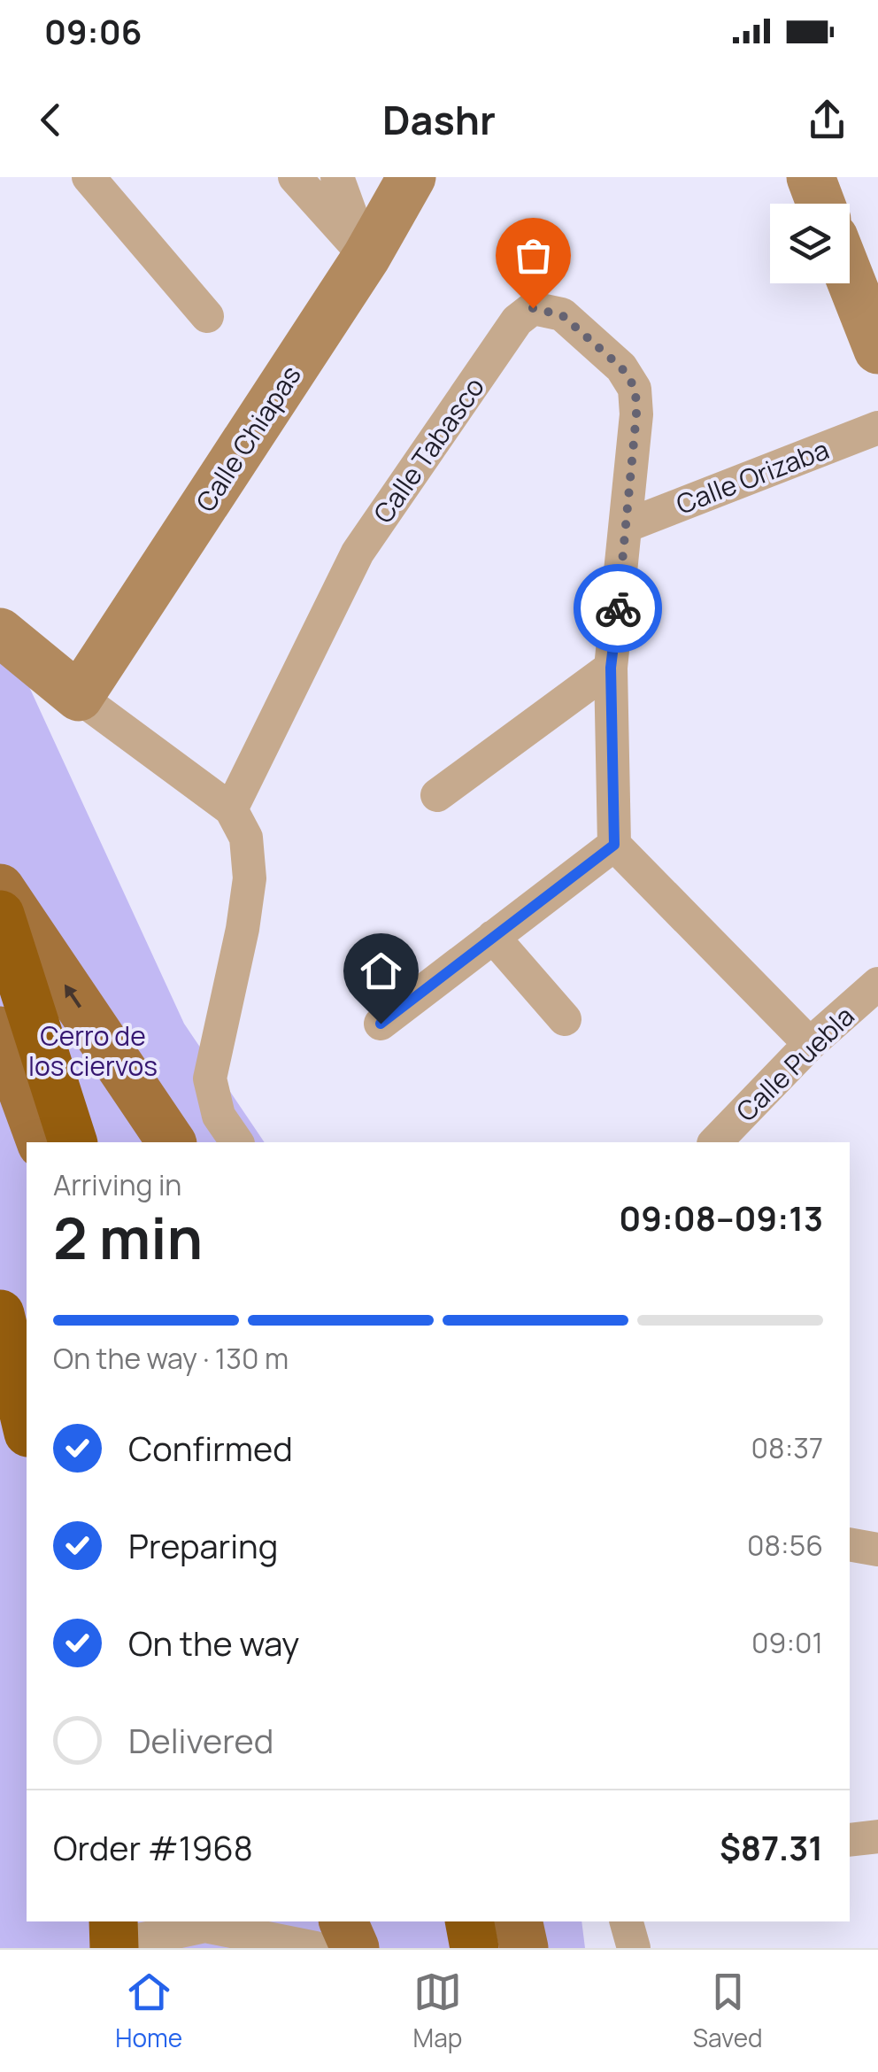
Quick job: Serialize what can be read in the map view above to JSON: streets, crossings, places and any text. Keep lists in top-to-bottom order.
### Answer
{
  "streets": {
    "street": [
      "Calle Chiapas",
      "Calle Tabasco",
      "Calle Orizaba",
      "Calle Puebla"
    ]
  },
  "crossings": [
    ["Calle Tabasco", "Calle Orizaba"]
  ],
  "parks": ["Cerro de los ciervos"],
  "page": {
    "status": "09:06",
    "header": "Dashr",
    "heading": ["2 min", "Arriving in", "09:08–09:13"],
    "panel": ["Order #1968", "$87.31"],
    "bar": "On the way · 130 m",
    "list": [
      ["Confirmed", "08:37"],
      ["Preparing", "08:56"],
      ["On the way", "09:01"],
      "Delivered"
    ],
    "tabs": ["Home", "Map", "Saved"]
  }
}
